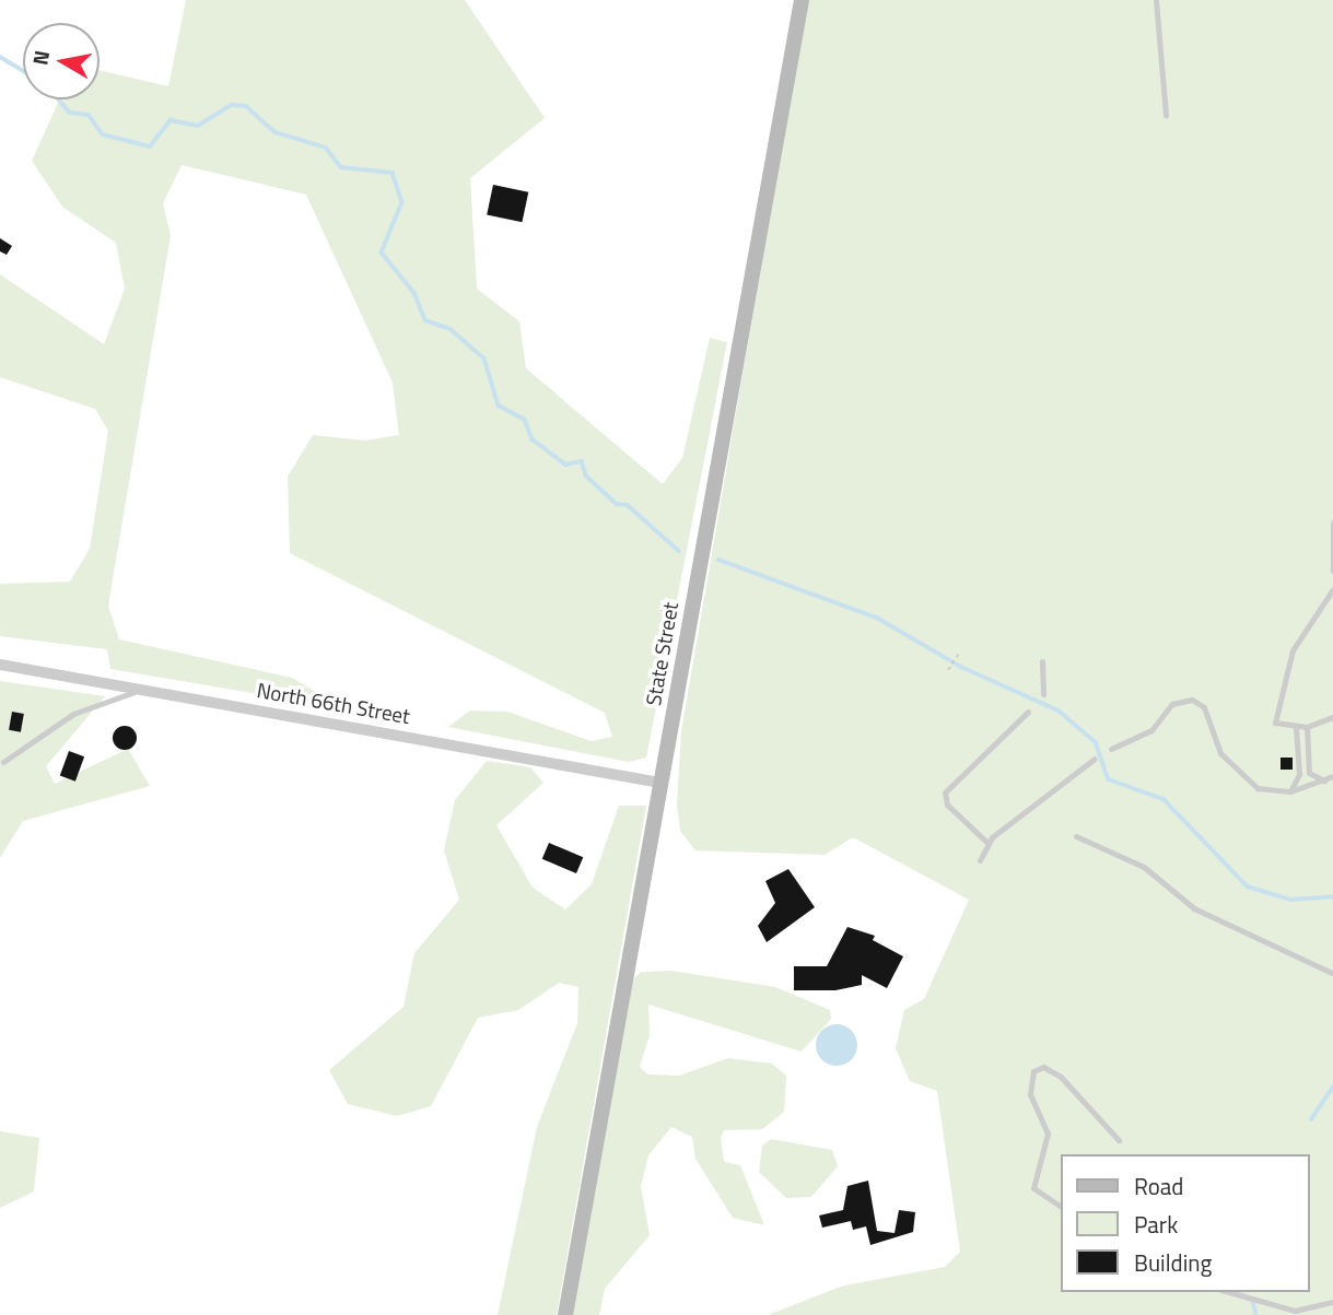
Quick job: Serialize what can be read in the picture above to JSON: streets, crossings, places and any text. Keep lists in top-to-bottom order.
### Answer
{
  "streets": {
    "street": ["State Street", "North 66th Street"]
  },
  "crossings": [
    ["State Street", "North 66th Street"]
  ],
  "legend": ["Road", "Park", "Building"],
  "north": "left"
}
